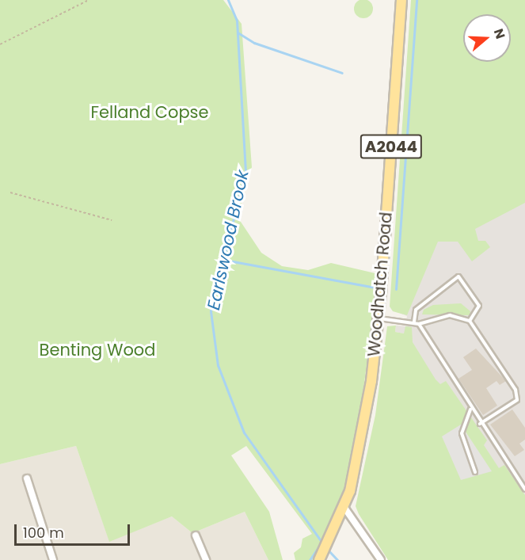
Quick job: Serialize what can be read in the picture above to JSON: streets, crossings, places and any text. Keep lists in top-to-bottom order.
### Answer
{
  "streets": {
    "main road": ["A2044", "Woodhatch Road"]
  },
  "water": ["Earlswood Brook"],
  "parks": ["Felland Copse", "Benting Wood"],
  "scale_bar": "100 m",
  "north": "right"
}
